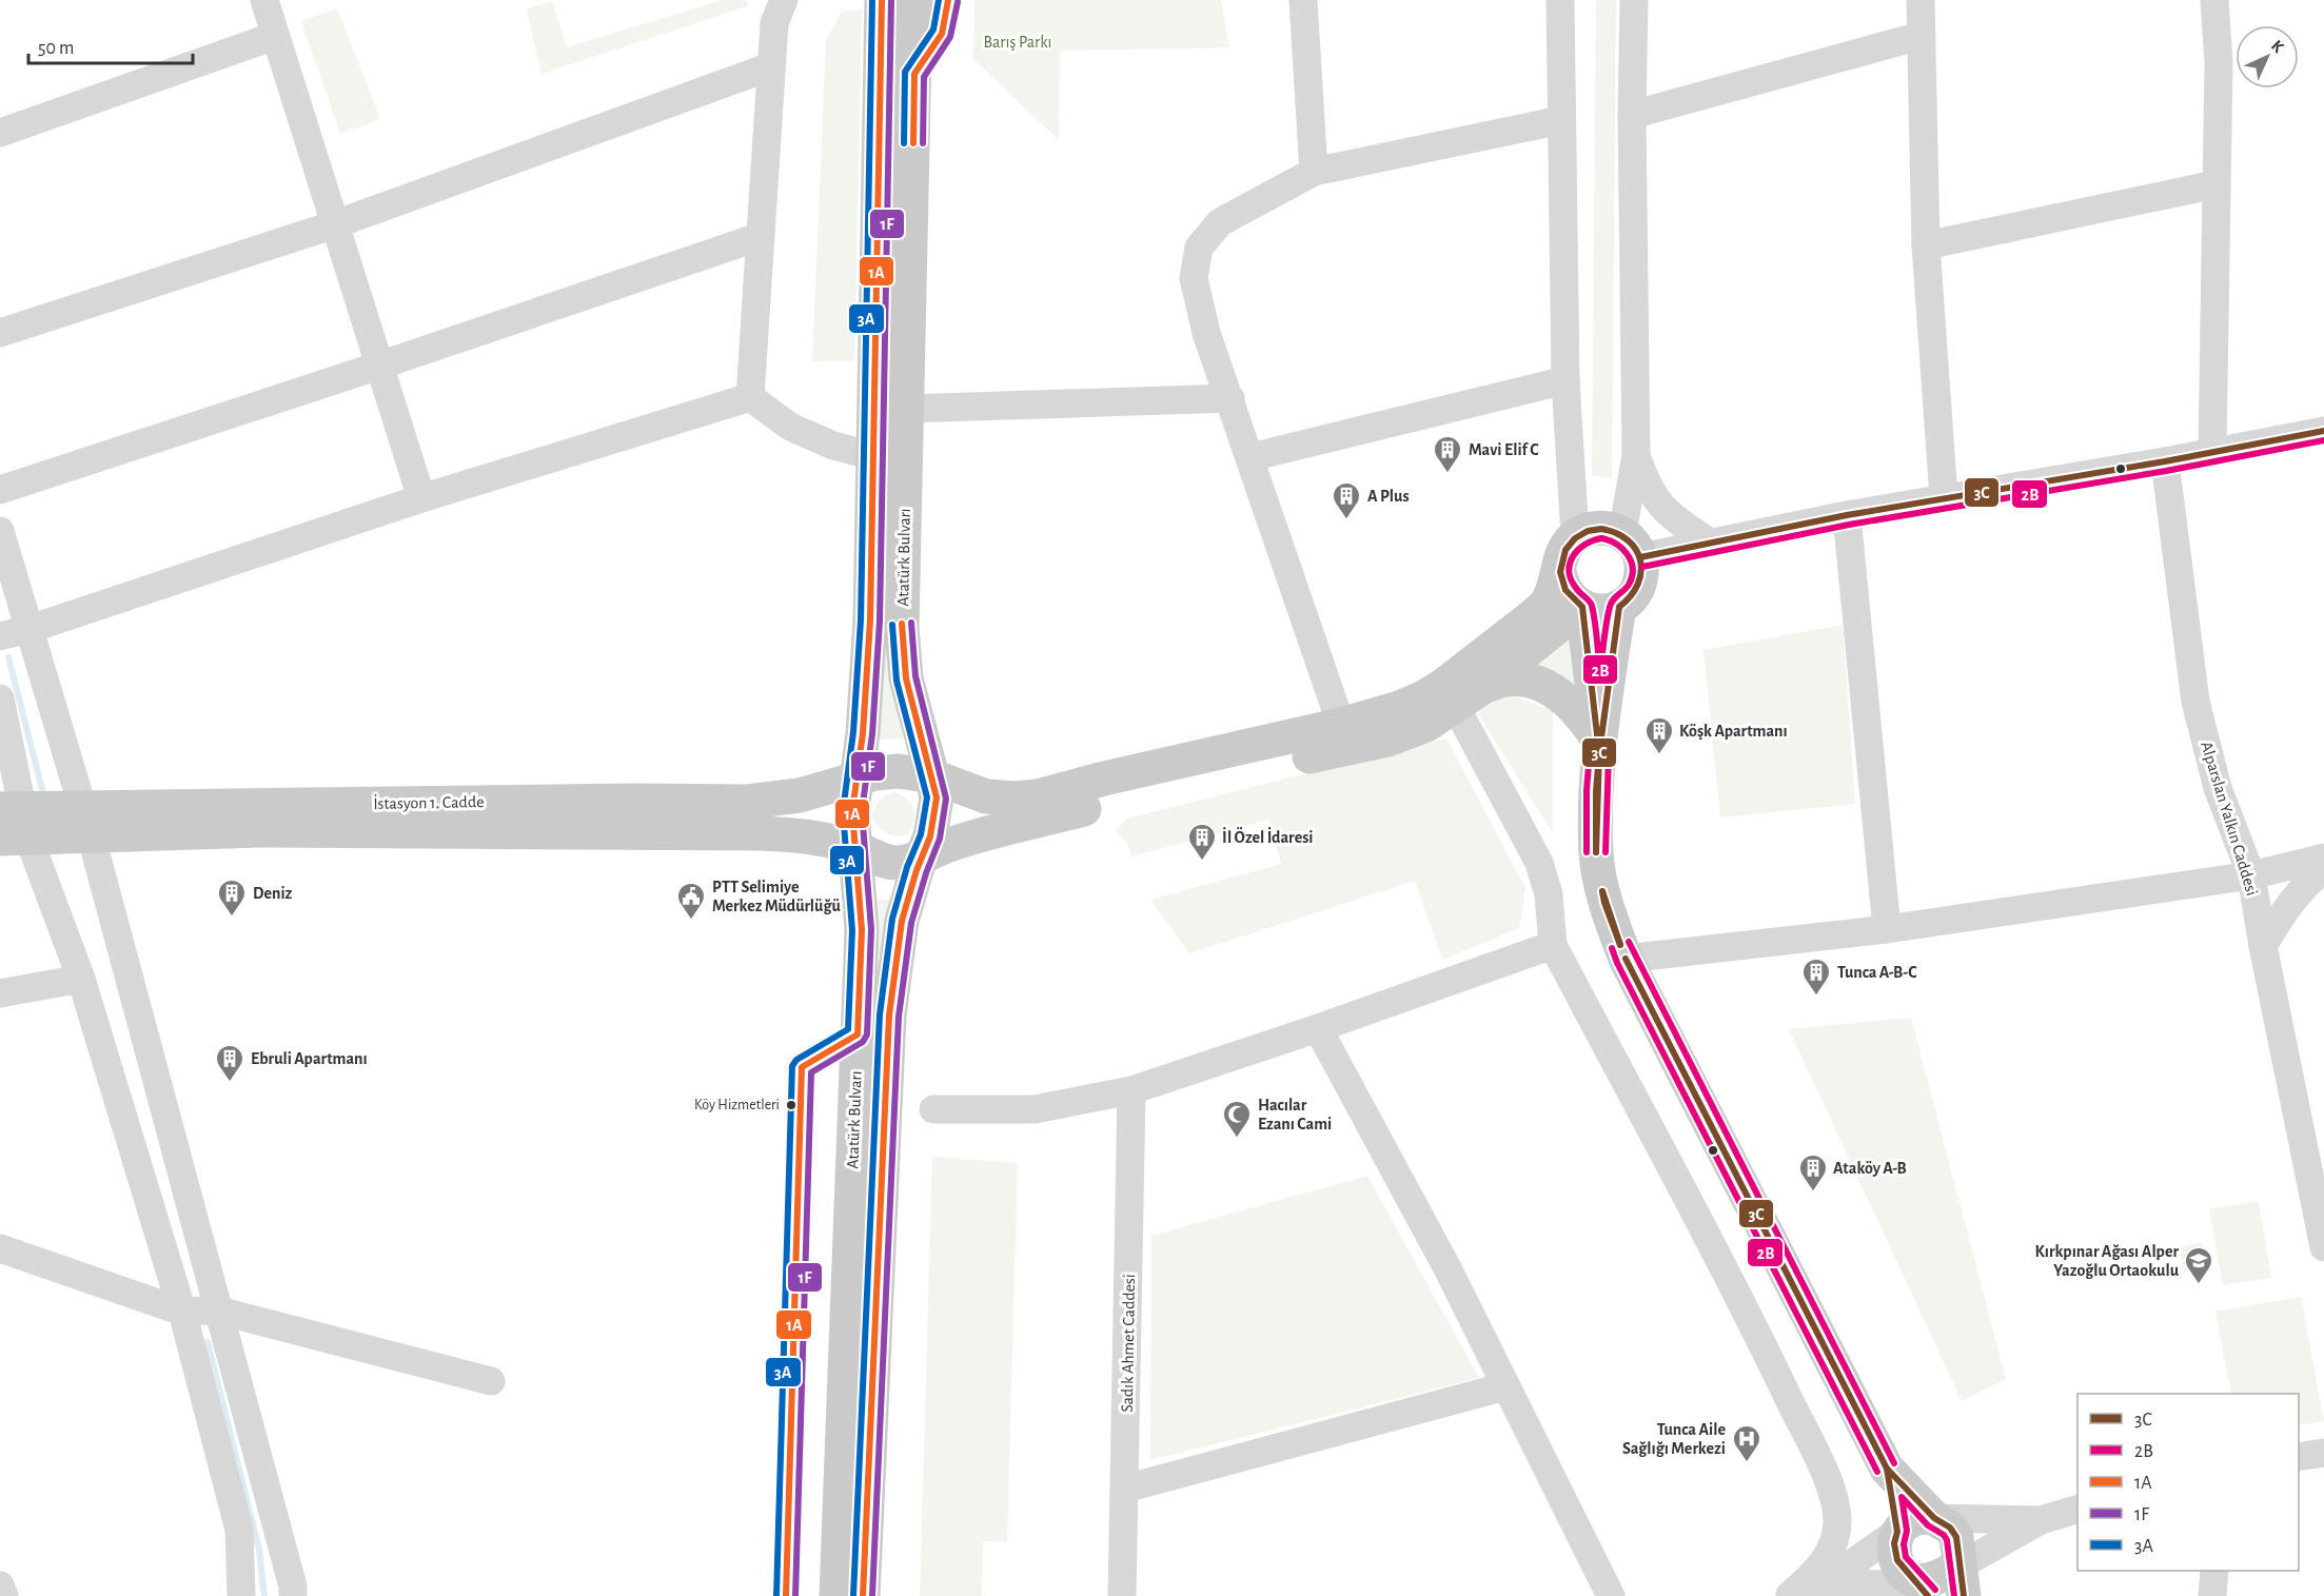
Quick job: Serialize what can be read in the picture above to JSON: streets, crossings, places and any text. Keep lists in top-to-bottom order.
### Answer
{
  "streets": {
    "main road": ["Atatürk Bulvarı", "İstasyon 1. Cadde"],
    "street": ["Alparslan Yalkın Caddesi", "Sadık Ahmet Caddesi"]
  },
  "crossings": [
    ["Atatürk Bulvarı", "İstasyon 1. Cadde"]
  ],
  "parks": ["Barış Parkı"],
  "places": {
    "building": [
      "Mavi Elif C",
      "A Plus",
      "Köşk Apartmanı",
      "İl Özel İdaresi",
      "Deniz",
      "Tunca A-B-C",
      "Ebruli Apartmanı",
      "Ataköy A-B"
    ],
    "public building": ["PTT Selimiye Merkez Müdürlüğü"],
    "other": ["Köy Hizmetleri"],
    "mosque": ["Hacılar Ezanı Cami"],
    "school or university": ["Kırkpınar Ağası Alper Yazoğlu Ortaokulu"],
    "hospital": ["Tunca Aile Sağlığı Merkezi"]
  },
  "lines": [
    "transit line 1A",
    "transit line 1F",
    "transit line 3A",
    "transit line 3C",
    "transit line 2B"
  ],
  "legend": [
    "3C",
    "2B",
    "1A",
    "1F",
    "3A"
  ],
  "scale_bar": "50 m",
  "north": "top right"
}
